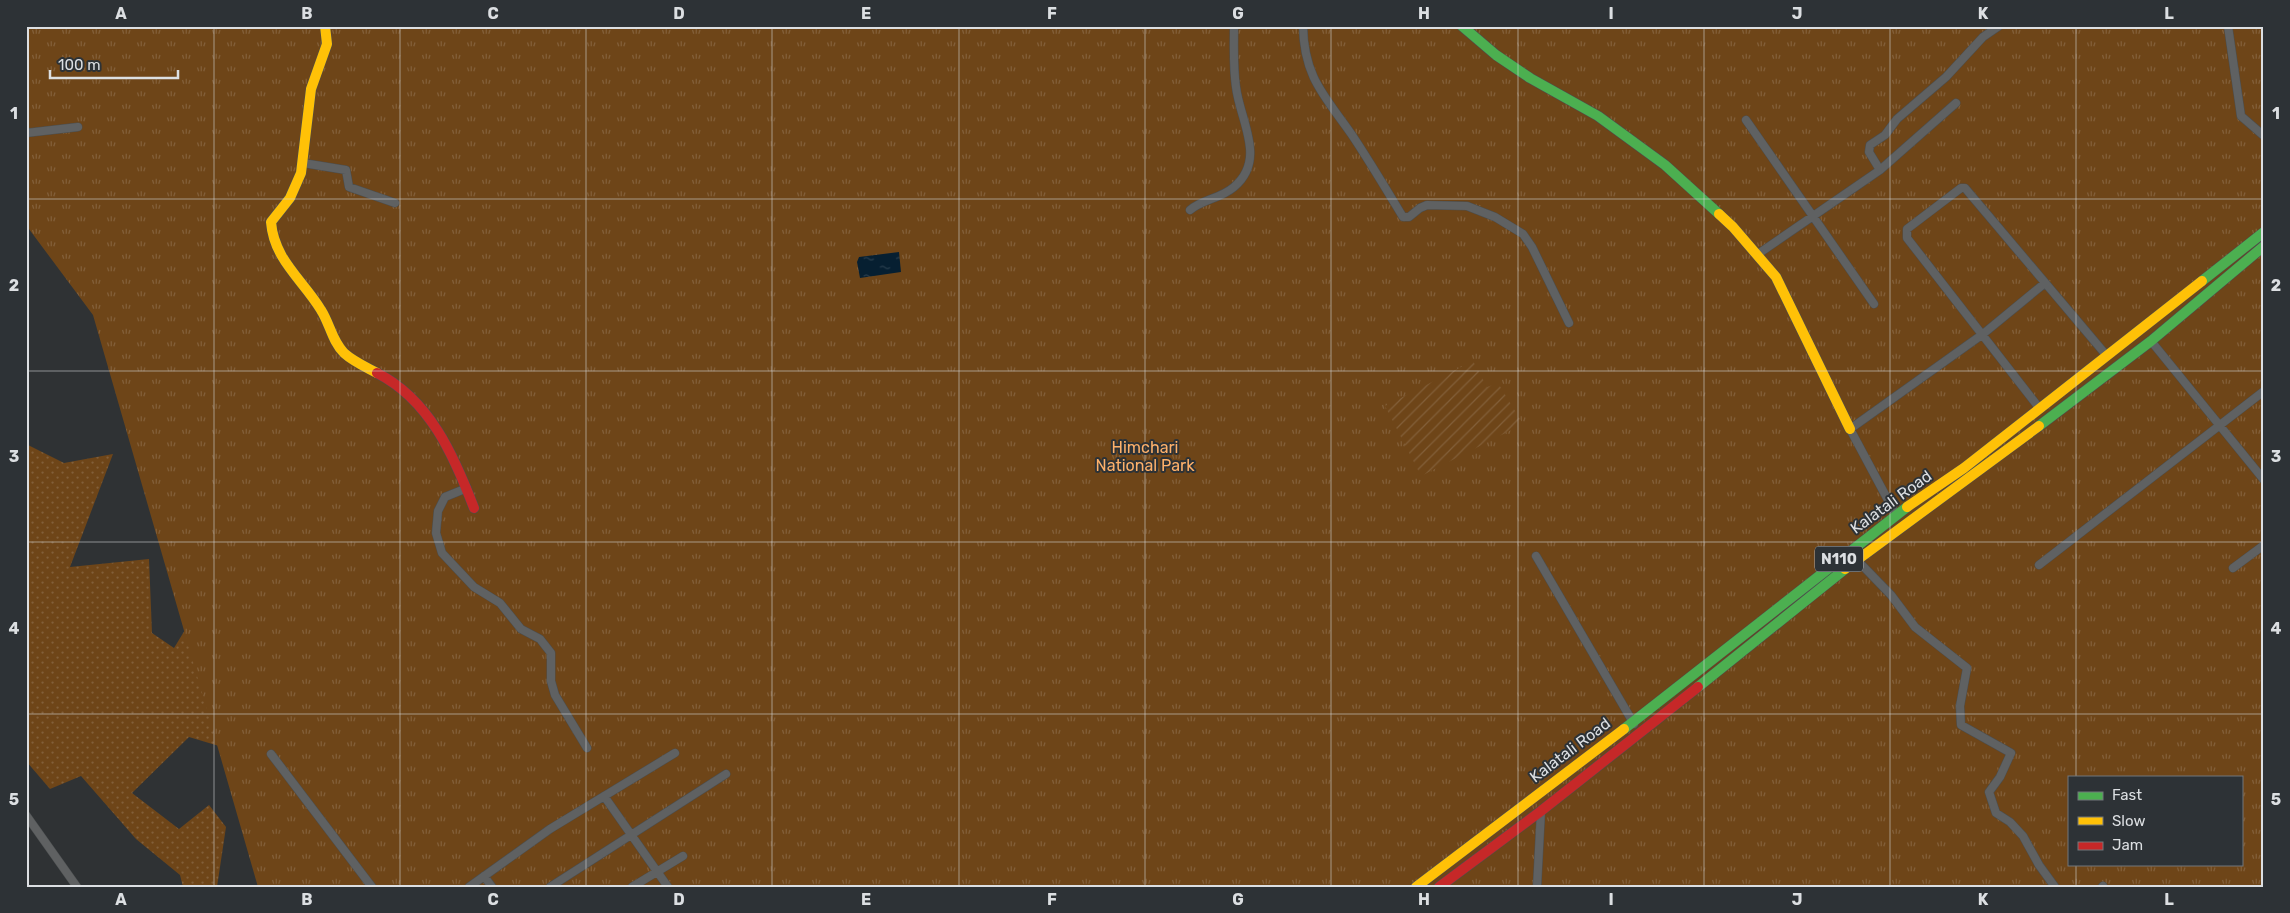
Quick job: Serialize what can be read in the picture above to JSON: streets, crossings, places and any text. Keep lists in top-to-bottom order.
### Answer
{
  "streets": {
    "main road": ["Kalatali Road", "N110"]
  },
  "parks": ["Himchari National Park"],
  "legend": ["Fast", "Slow", "Jam"],
  "scale_bar": "100 m",
  "grid": {
    "columns": [
      "A",
      "B",
      "C",
      "D",
      "E",
      "F",
      "G",
      "H",
      "I",
      "J",
      "K",
      "L"
    ],
    "rows": [
      "1",
      "2",
      "3",
      "4",
      "5"
    ]
  }
}
